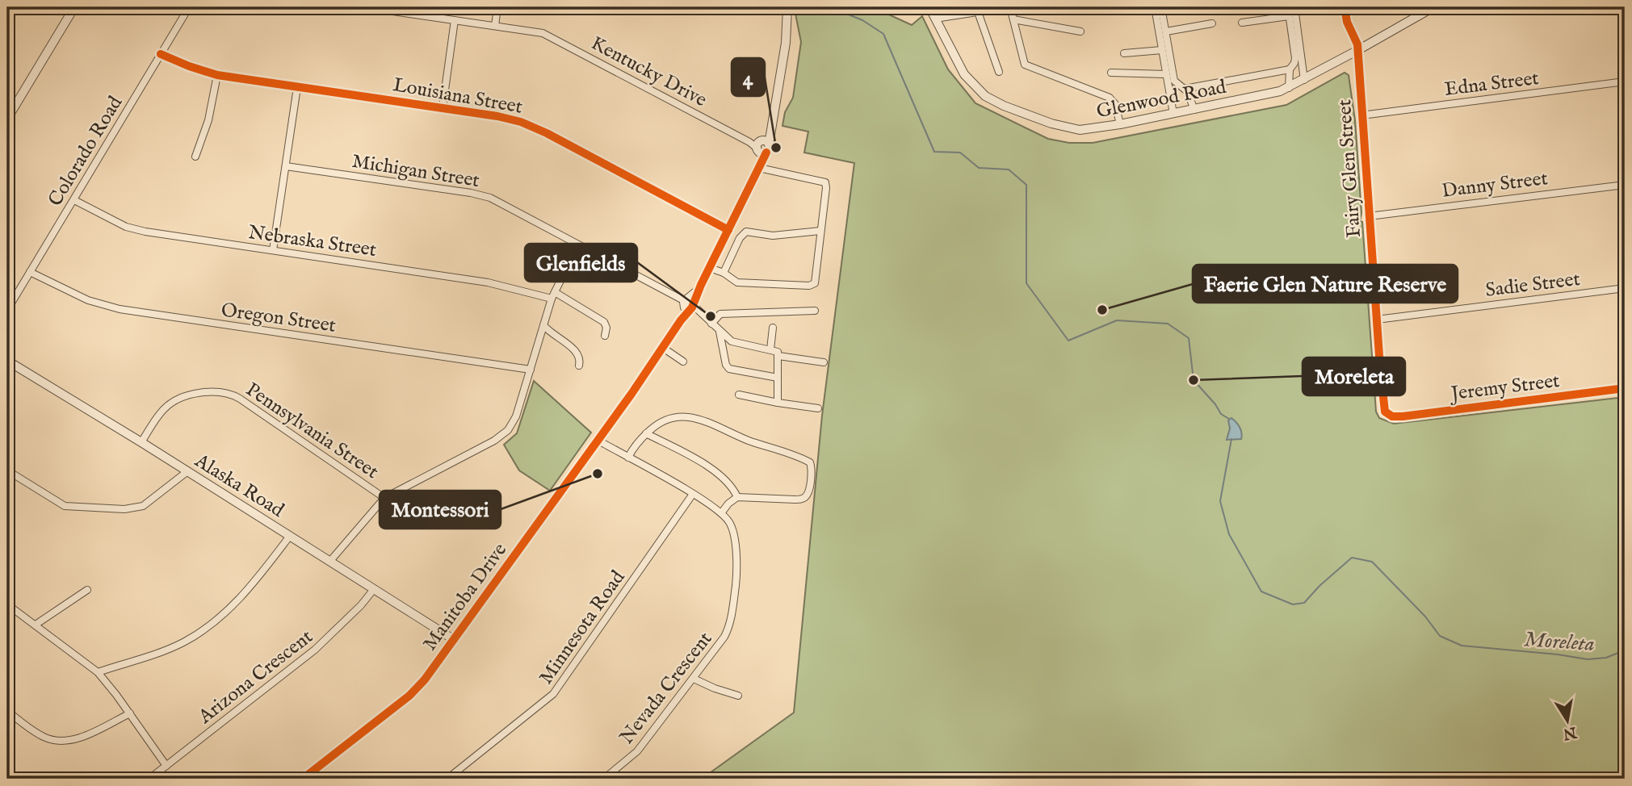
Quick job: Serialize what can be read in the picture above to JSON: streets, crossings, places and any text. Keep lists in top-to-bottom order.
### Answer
{
  "streets": {
    "street": [
      "Kentucky Drive",
      "Edna Street",
      "Louisiana Street",
      "Glenwood Road",
      "Colorado Road",
      "Fairy Glen Street",
      "Michigan Street",
      "Danny Street",
      "Nebraska Street",
      "Sadie Street",
      "Oregon Street",
      "Jeremy Street",
      "Pennsylvania Street",
      "Alaska Road",
      "Manitoba Drive",
      "Minnesota Road",
      "Arizona Crescent",
      "Nevada Crescent"
    ]
  },
  "crossings": [
    ["Kentucky Drive", "Manitoba Drive"],
    ["Edna Street", "Fairy Glen Street"],
    ["Louisiana Street", "Colorado Road"],
    ["Louisiana Street", "Manitoba Drive"],
    ["Glenwood Road", "Fairy Glen Street"],
    ["Colorado Road", "Nebraska Street"],
    ["Colorado Road", "Oregon Street"],
    ["Fairy Glen Street", "Danny Street"],
    ["Fairy Glen Street", "Sadie Street"],
    ["Fairy Glen Street", "Jeremy Street"],
    ["Michigan Street", "Manitoba Drive"],
    ["Pennsylvania Street", "Alaska Road"],
    ["Alaska Road", "Manitoba Drive"],
    ["Alaska Road", "Arizona Crescent"],
    ["Manitoba Drive", "Nevada Crescent"],
    ["Minnesota Road", "Nevada Crescent"]
  ],
  "water": ["Moreleta"],
  "places": [
    "4",
    "Faerie Glen Nature Reserve",
    "Glenfields",
    "Moreleta",
    "Montessori"
  ],
  "north": "bottom"
}
